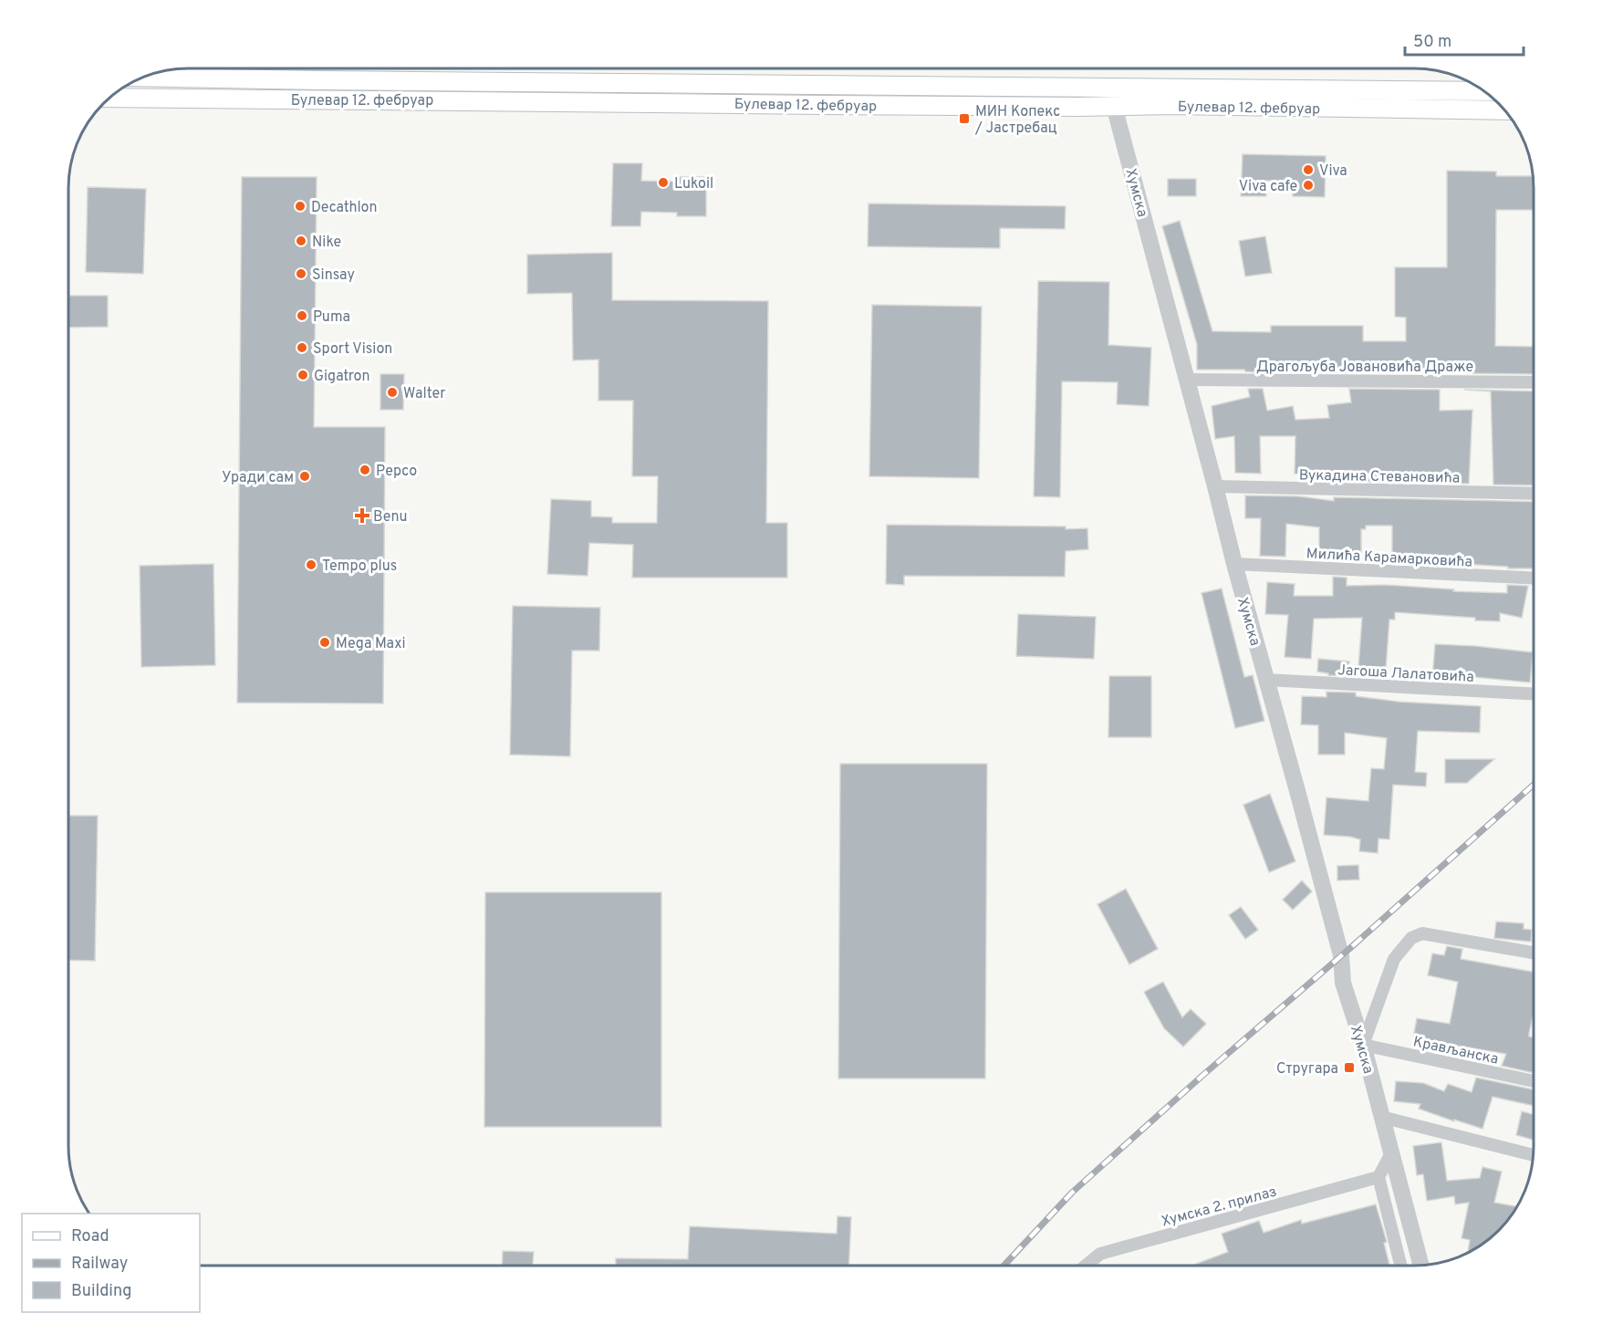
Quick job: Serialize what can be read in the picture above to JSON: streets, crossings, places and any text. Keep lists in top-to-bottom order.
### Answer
{
  "streets": {
    "main road": ["Булевар 12. фебруар"],
    "street": [
      "Хумска",
      "Драгољуба Јовановића Драже",
      "Вукадина Стевановића",
      "Милића Карамарковића",
      "Јагоша Лалатовића",
      "Крављанска",
      "Хумска 2. прилаз"
    ]
  },
  "crossings": [
    ["Булевар 12. фебруар", "Хумска"],
    ["Хумска", "Драгољуба Јовановића Драже"],
    ["Хумска", "Вукадина Стевановића"],
    ["Хумска", "Милића Карамарковића"],
    ["Хумска", "Јагоша Лалатовића"],
    ["Хумска", "Крављанска"]
  ],
  "places": {
    "transit": ["МИН Копекс / Јастребац", "Стругара"],
    "other": [
      "Viva",
      "Lukoil",
      "Viva cafe",
      "Decathlon",
      "Nike",
      "Sinsay",
      "Puma",
      "Sport Vision",
      "Gigatron",
      "Walter",
      "Pepco",
      "Уради сам",
      "Tempo plus",
      "Mega Maxi"
    ],
    "health": ["Benu"]
  },
  "legend": ["Road", "Railway", "Building"],
  "scale_bar": "50 m"
}
